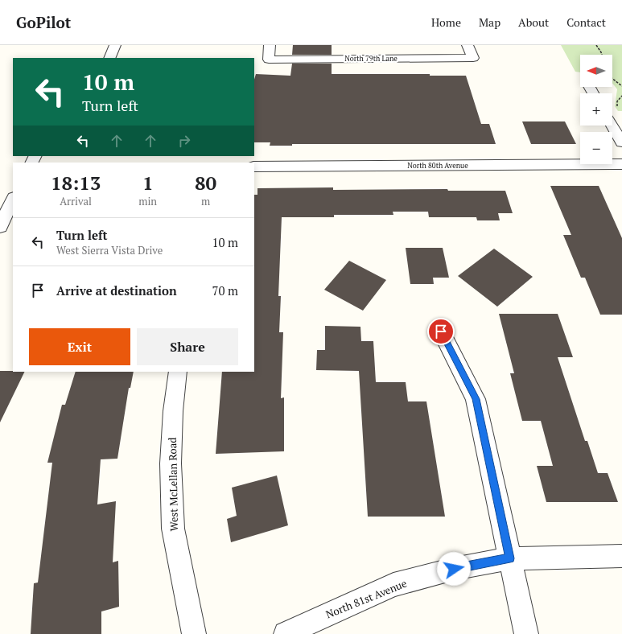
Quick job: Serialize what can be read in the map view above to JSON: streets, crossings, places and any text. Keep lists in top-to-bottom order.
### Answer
{
  "streets": {
    "street": [
      "North 79th Lane",
      "North 80th Avenue",
      "West McLellan Road",
      "North 81st Avenue"
    ]
  },
  "north": "left",
  "page": {
    "header": "GoPilot",
    "nav": [
      "Home",
      "Map",
      "About",
      "Contact"
    ],
    "map_buttons": ["+", "−"],
    "turn": ["10 m", "Turn left"],
    "eta": [
      "18:13",
      "Arrival",
      "1",
      "min",
      "80",
      "m"
    ],
    "list": [
      {
        "name": "Turn left",
        "note": "West Sierra Vista Drive",
        "value": "10 m"
      },
      {
        "name": "Arrive at destination",
        "value": "70 m"
      }
    ],
    "buttons": ["Exit", "Share"]
  }
}
